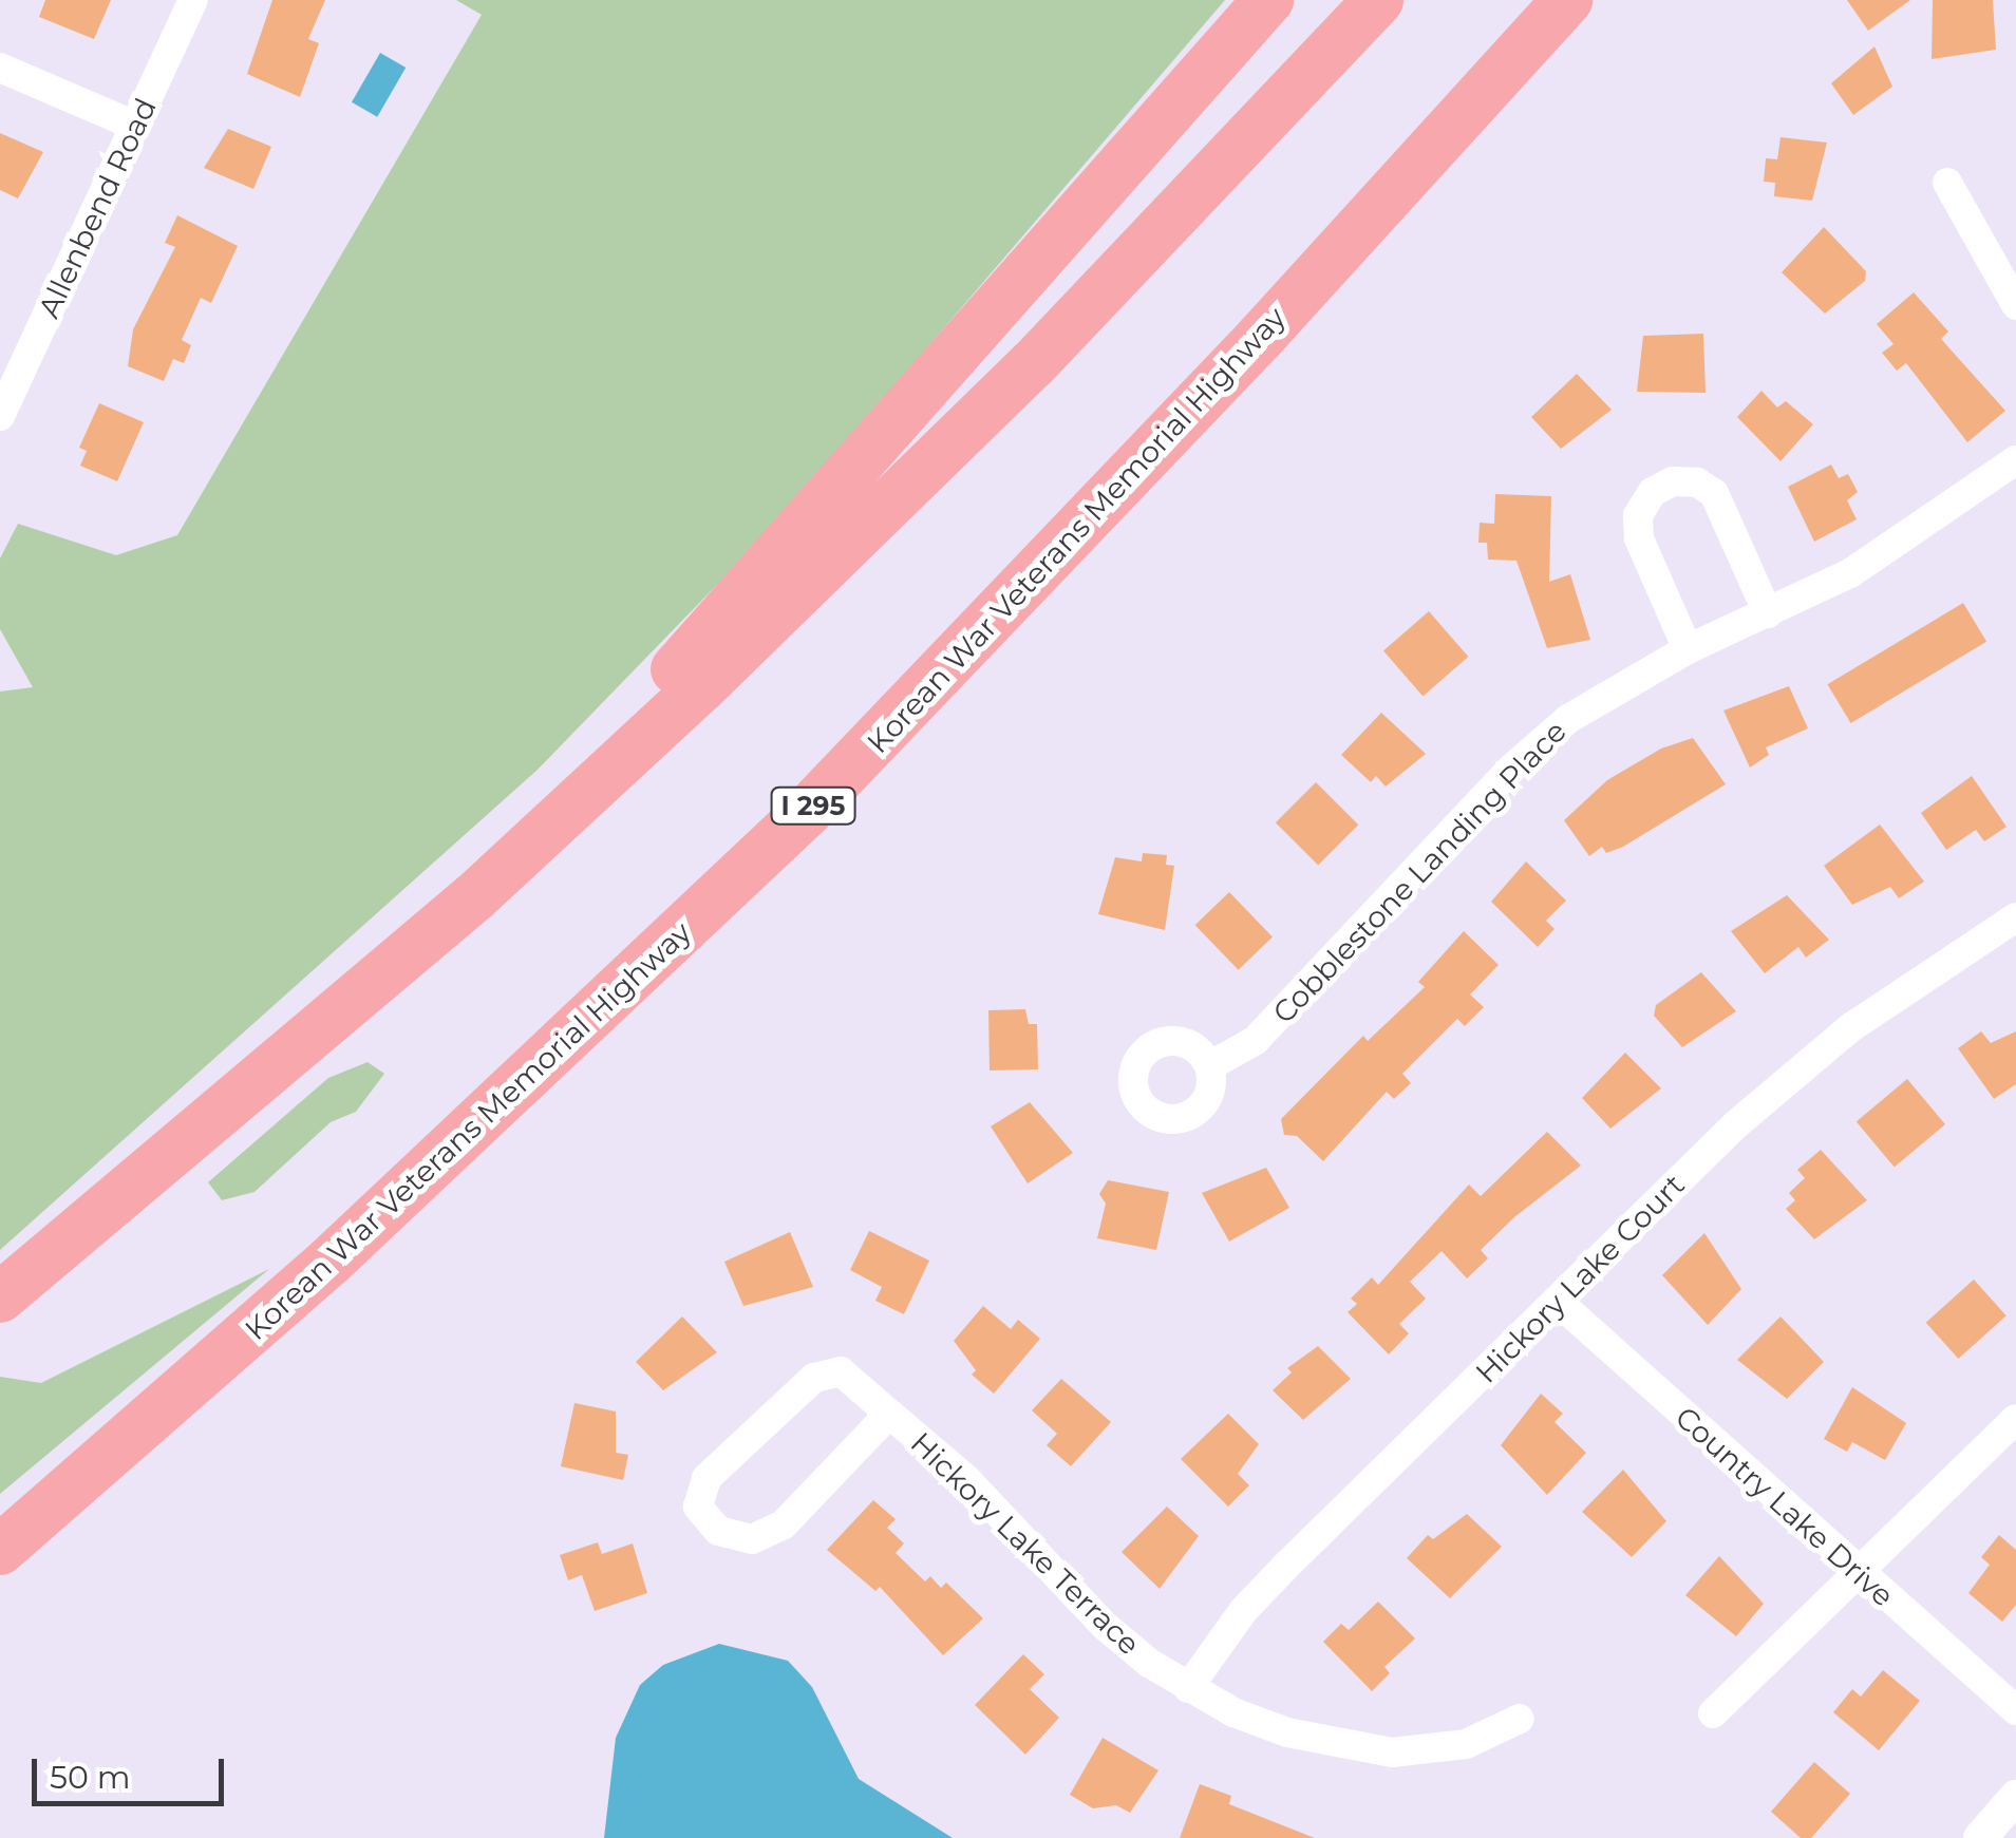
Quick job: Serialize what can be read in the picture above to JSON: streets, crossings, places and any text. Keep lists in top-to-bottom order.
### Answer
{
  "streets": {
    "highway": ["Korean War Veterans Memorial Highway", "I 295"],
    "street": [
      "Allenbend Road",
      "Cobblestone Landing Place",
      "Hickory Lake Court",
      "Country Lake Drive",
      "Hickory Lake Terrace"
    ]
  },
  "crossings": [
    ["Hickory Lake Court", "Country Lake Drive"],
    ["Hickory Lake Court", "Hickory Lake Terrace"]
  ],
  "scale_bar": "50 m"
}
